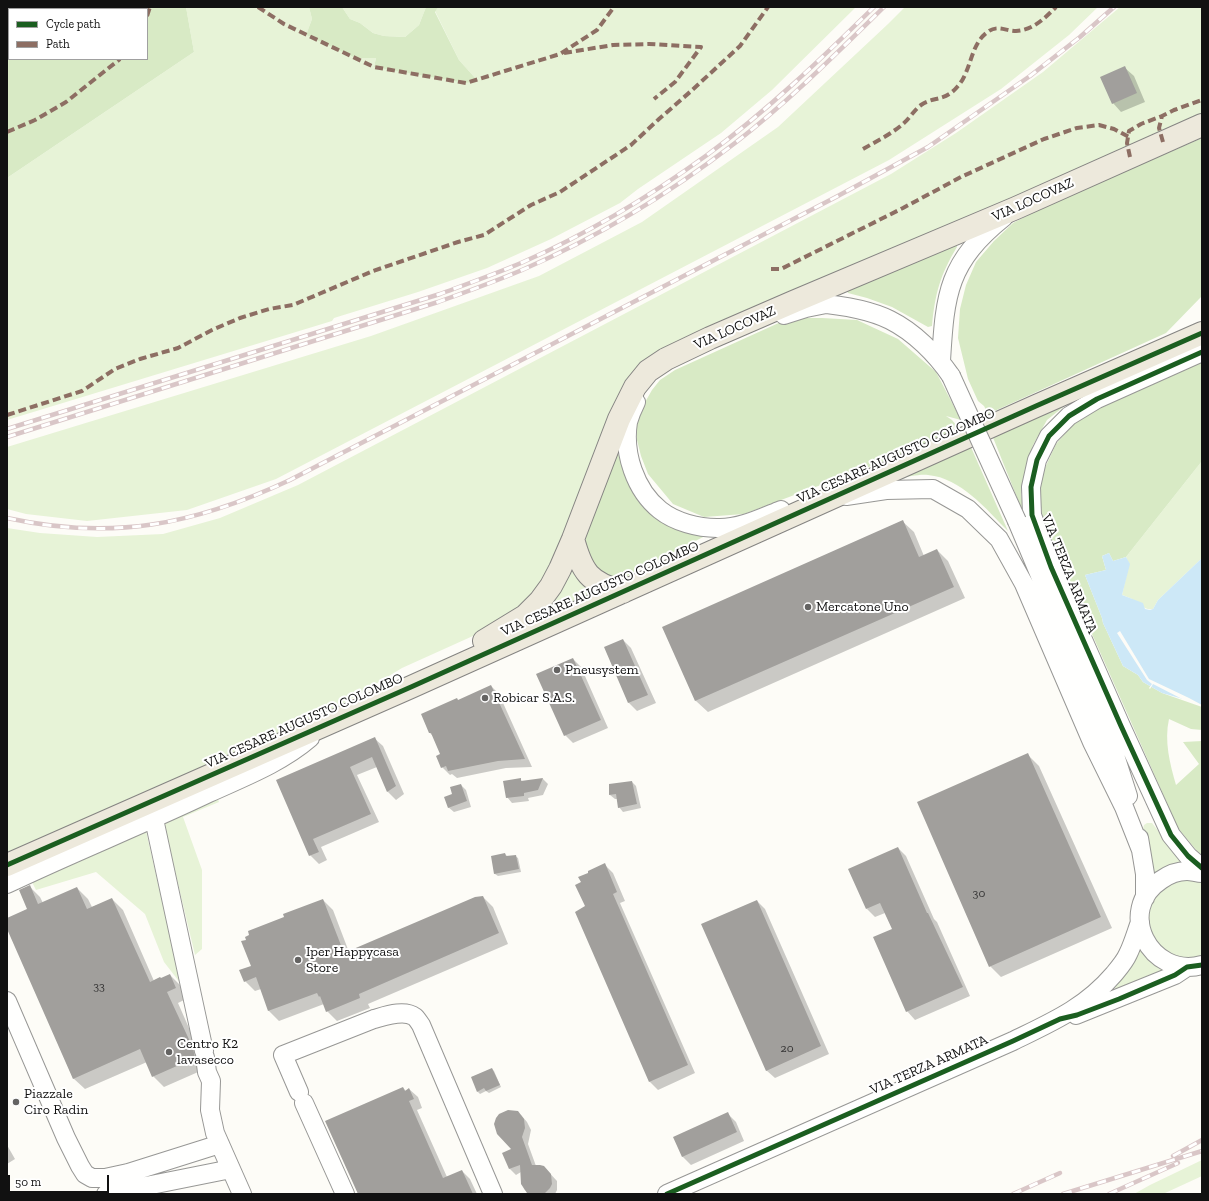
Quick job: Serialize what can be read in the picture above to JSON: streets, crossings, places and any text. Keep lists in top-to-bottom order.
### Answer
{
  "streets": {
    "main road": ["VIA LOCOVAZ", "VIA CESARE AUGUSTO COLOMBO"],
    "street": ["VIA TERZA ARMATA"]
  },
  "crossings": [
    ["VIA LOCOVAZ", "VIA CESARE AUGUSTO COLOMBO"],
    ["VIA LOCOVAZ", "VIA TERZA ARMATA"],
    ["VIA CESARE AUGUSTO COLOMBO", "VIA TERZA ARMATA"]
  ],
  "places": [
    "Mercatone Uno",
    "Pneusystem",
    "Robicar S.A.S.",
    "Iper Happycasa Store",
    "Centro K2 lavasecco",
    "Piazzale Ciro Radin"
  ],
  "house_numbers": ["30", "33", "20"],
  "legend": ["Cycle path", "Path"],
  "scale_bar": "50 m"
}
